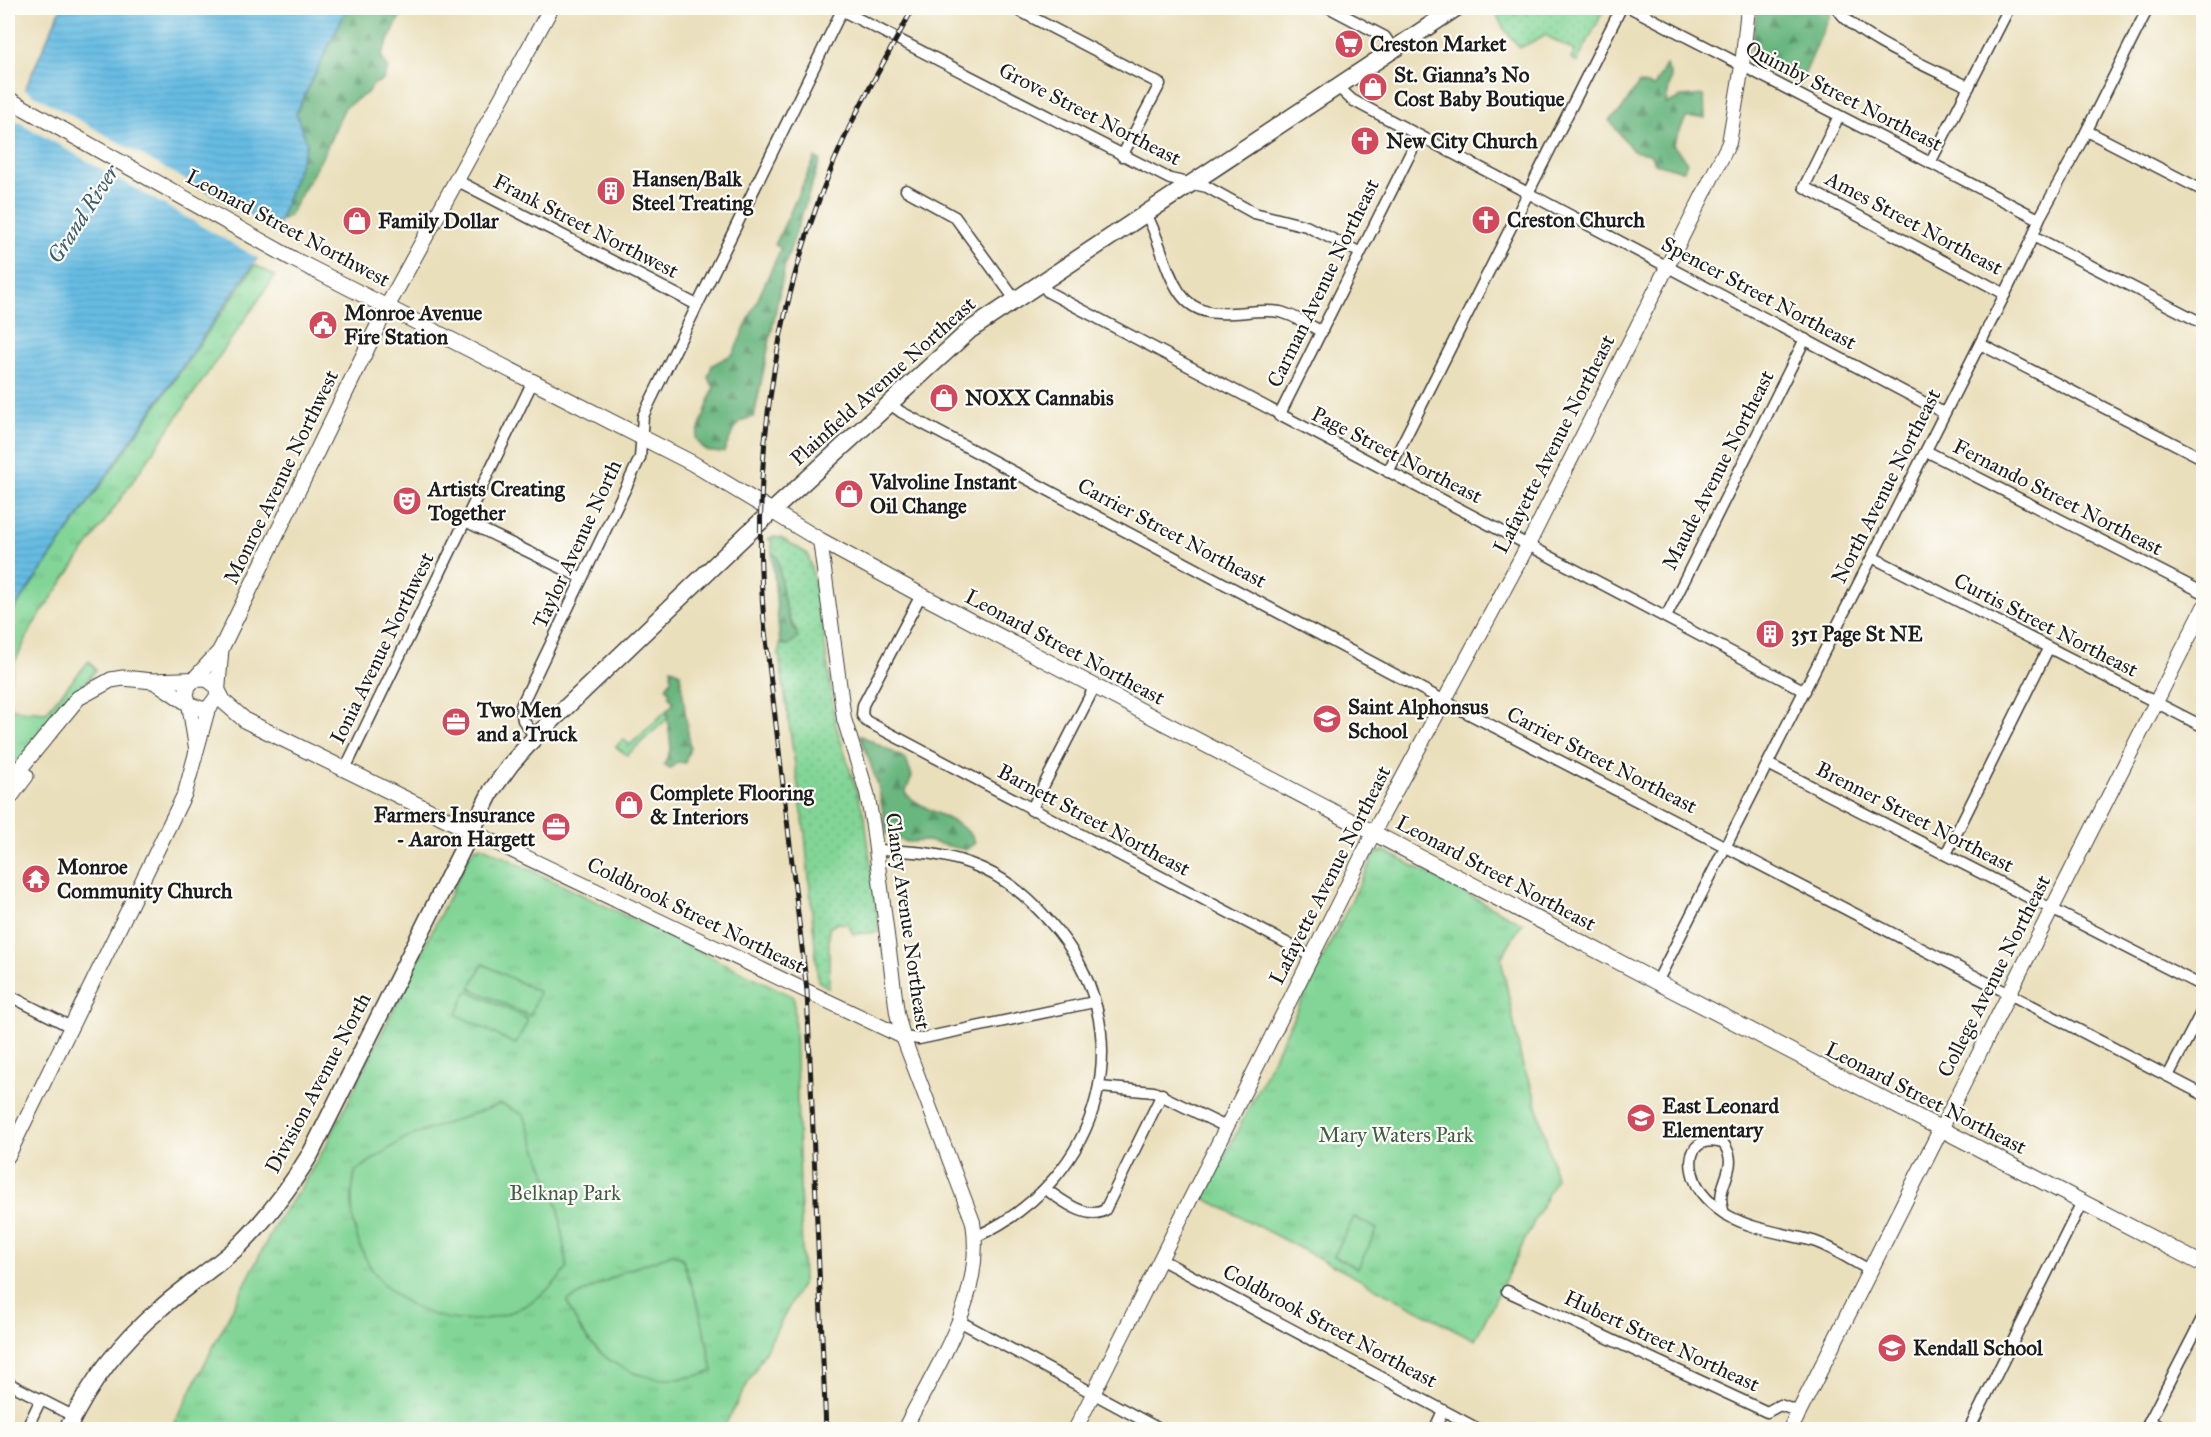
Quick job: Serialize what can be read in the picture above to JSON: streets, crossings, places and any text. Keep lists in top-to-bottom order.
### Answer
{
  "streets": {
    "main road": [
      "Leonard Street Northwest",
      "Plainfield Avenue Northeast",
      "Monroe Avenue Northwest",
      "Leonard Street Northeast",
      "College Avenue Northeast",
      "Division Avenue North"
    ],
    "street": [
      "Quimby Street Northeast",
      "Grove Street Northeast",
      "Ames Street Northeast",
      "Frank Street Northwest",
      "Carman Avenue Northeast",
      "Spencer Street Northeast",
      "Lafayette Avenue Northeast",
      "Page Street Northeast",
      "Maude Avenue Northeast",
      "North Avenue Northeast",
      "Fernando Street Northeast",
      "Carrier Street Northeast",
      "Taylor Avenue North",
      "Curtis Street Northeast",
      "Ionia Avenue Northwest",
      "Brenner Street Northeast",
      "Barnett Street Northeast",
      "Coldbrook Street Northeast",
      "Clancy Avenue Northeast",
      "Hubert Street Northeast"
    ]
  },
  "crossings": [
    ["Quimby Street Northeast", "Ames Street Northeast"],
    ["Quimby Street Northeast", "Lafayette Avenue Northeast"],
    ["Quimby Street Northeast", "North Avenue Northeast"],
    ["Grove Street Northeast", "Carman Avenue Northeast"],
    ["Grove Street Northeast", "Plainfield Avenue Northeast"],
    ["Grove Street Northeast", "Taylor Avenue North"],
    ["Ames Street Northeast", "North Avenue Northeast"],
    ["Frank Street Northwest", "Monroe Avenue Northwest"],
    ["Frank Street Northwest", "Taylor Avenue North"],
    ["Leonard Street Northwest", "Plainfield Avenue Northeast"],
    ["Leonard Street Northwest", "Monroe Avenue Northwest"],
    ["Leonard Street Northwest", "Taylor Avenue North"],
    ["Leonard Street Northwest", "Leonard Street Northeast"],
    ["Leonard Street Northwest", "Ionia Avenue Northwest"],
    ["Carman Avenue Northeast", "Spencer Street Northeast"],
    ["Carman Avenue Northeast", "Page Street Northeast"],
    ["Spencer Street Northeast", "Plainfield Avenue Northeast"],
    ["Spencer Street Northeast", "Lafayette Avenue Northeast"],
    ["Spencer Street Northeast", "Maude Avenue Northeast"],
    ["Spencer Street Northeast", "North Avenue Northeast"],
    ["Plainfield Avenue Northeast", "Page Street Northeast"],
    ["Plainfield Avenue Northeast", "Carrier Street Northeast"],
    ["Plainfield Avenue Northeast", "Taylor Avenue North"],
    ["Plainfield Avenue Northeast", "Leonard Street Northeast"],
    ["Plainfield Avenue Northeast", "Coldbrook Street Northeast"],
    ["Plainfield Avenue Northeast", "Division Avenue North"],
    ["Lafayette Avenue Northeast", "Page Street Northeast"],
    ["Lafayette Avenue Northeast", "Carrier Street Northeast"],
    ["Lafayette Avenue Northeast", "Leonard Street Northeast"],
    ["Lafayette Avenue Northeast", "Barnett Street Northeast"],
    ["Lafayette Avenue Northeast", "Coldbrook Street Northeast"],
    ["Page Street Northeast", "Maude Avenue Northeast"],
    ["Page Street Northeast", "North Avenue Northeast"],
    ["North Avenue Northeast", "Fernando Street Northeast"],
    ["North Avenue Northeast", "Carrier Street Northeast"],
    ["North Avenue Northeast", "Curtis Street Northeast"],
    ["North Avenue Northeast", "Leonard Street Northeast"],
    ["North Avenue Northeast", "Brenner Street Northeast"],
    ["Carrier Street Northeast", "College Avenue Northeast"],
    ["Curtis Street Northeast", "College Avenue Northeast"],
    ["Leonard Street Northeast", "Barnett Street Northeast"],
    ["Leonard Street Northeast", "Clancy Avenue Northeast"],
    ["Leonard Street Northeast", "College Avenue Northeast"],
    ["Brenner Street Northeast", "College Avenue Northeast"],
    ["Coldbrook Street Northeast", "Clancy Avenue Northeast"],
    ["Coldbrook Street Northeast", "Division Avenue North"],
    ["College Avenue Northeast", "Hubert Street Northeast"]
  ],
  "water": ["Grand River"],
  "parks": ["Mary Waters Park", "Belknap Park"],
  "places": {
    "supermarket": ["Creston Market"],
    "shop": [
      "St. Gianna's No Cost Baby Boutique",
      "Family Dollar",
      "NOXX Cannabis",
      "Valvoline Instant Oil Change",
      "Complete Flooring & Interiors"
    ],
    "church": ["New City Church", "Creston Church"],
    "building": ["Hansen/Balk Steel Treating", "351 Page St NE"],
    "public building": ["Monroe Avenue Fire Station"],
    "theatre": ["Artists Creating Together"],
    "school or university": ["Saint Alphonsus School", "East Leonard Elementary", "Kendall School"],
    "office": ["Two Men and a Truck", "Farmers Insurance - Aaron Hargett"],
    "temple": ["Monroe Community Church"]
  }
}
